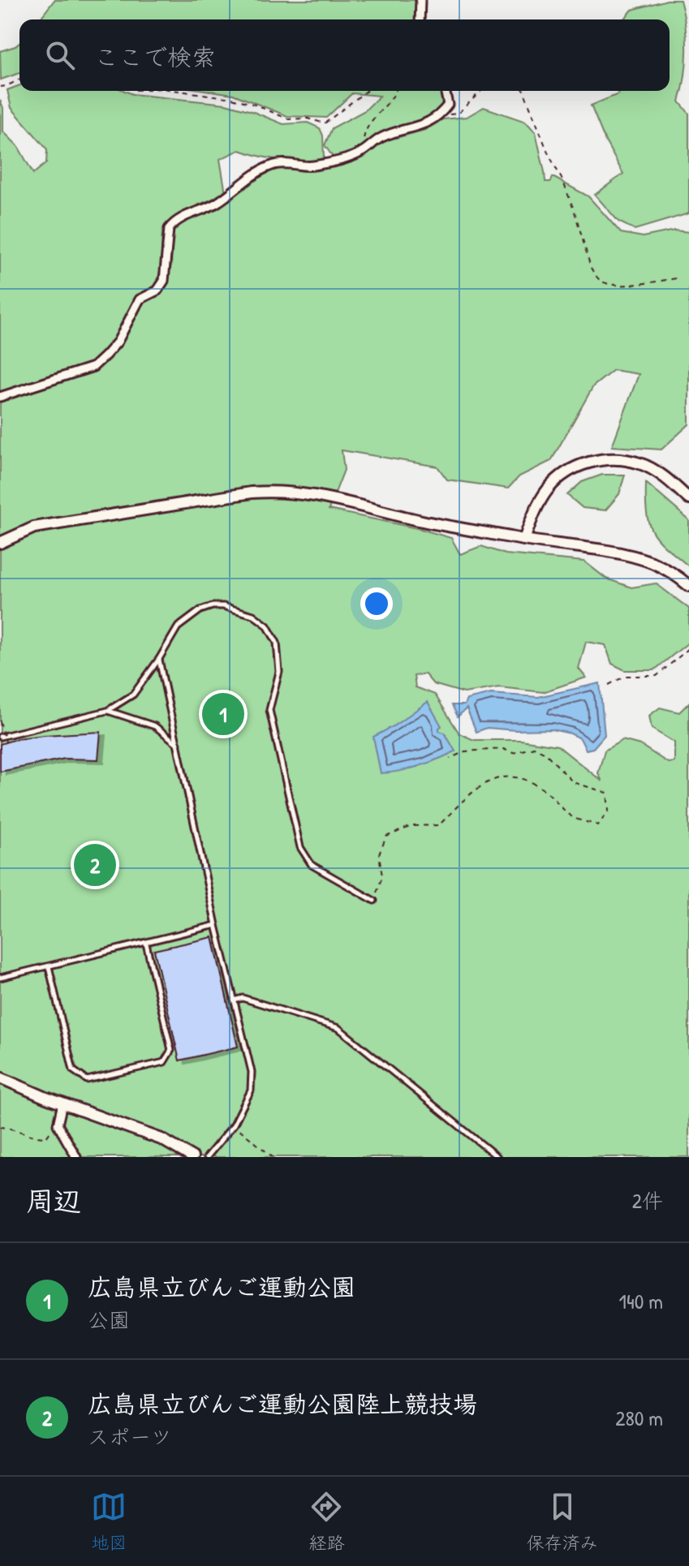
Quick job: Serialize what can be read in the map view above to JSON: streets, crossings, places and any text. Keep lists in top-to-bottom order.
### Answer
{
  "page": {
    "search": "ここで検索",
    "pins": ["1", "2"],
    "heading": ["周辺", "2件"],
    "list": [
      {
        "mark": "1",
        "name": "広島県立びんご運動公園",
        "note": "公園",
        "value": "140 m"
      },
      {
        "mark": "2",
        "name": "広島県立びんご運動公園陸上競技場",
        "note": "スポーツ",
        "value": "280 m"
      }
    ],
    "nav": ["地図", "経路", "保存済み"]
  }
}
